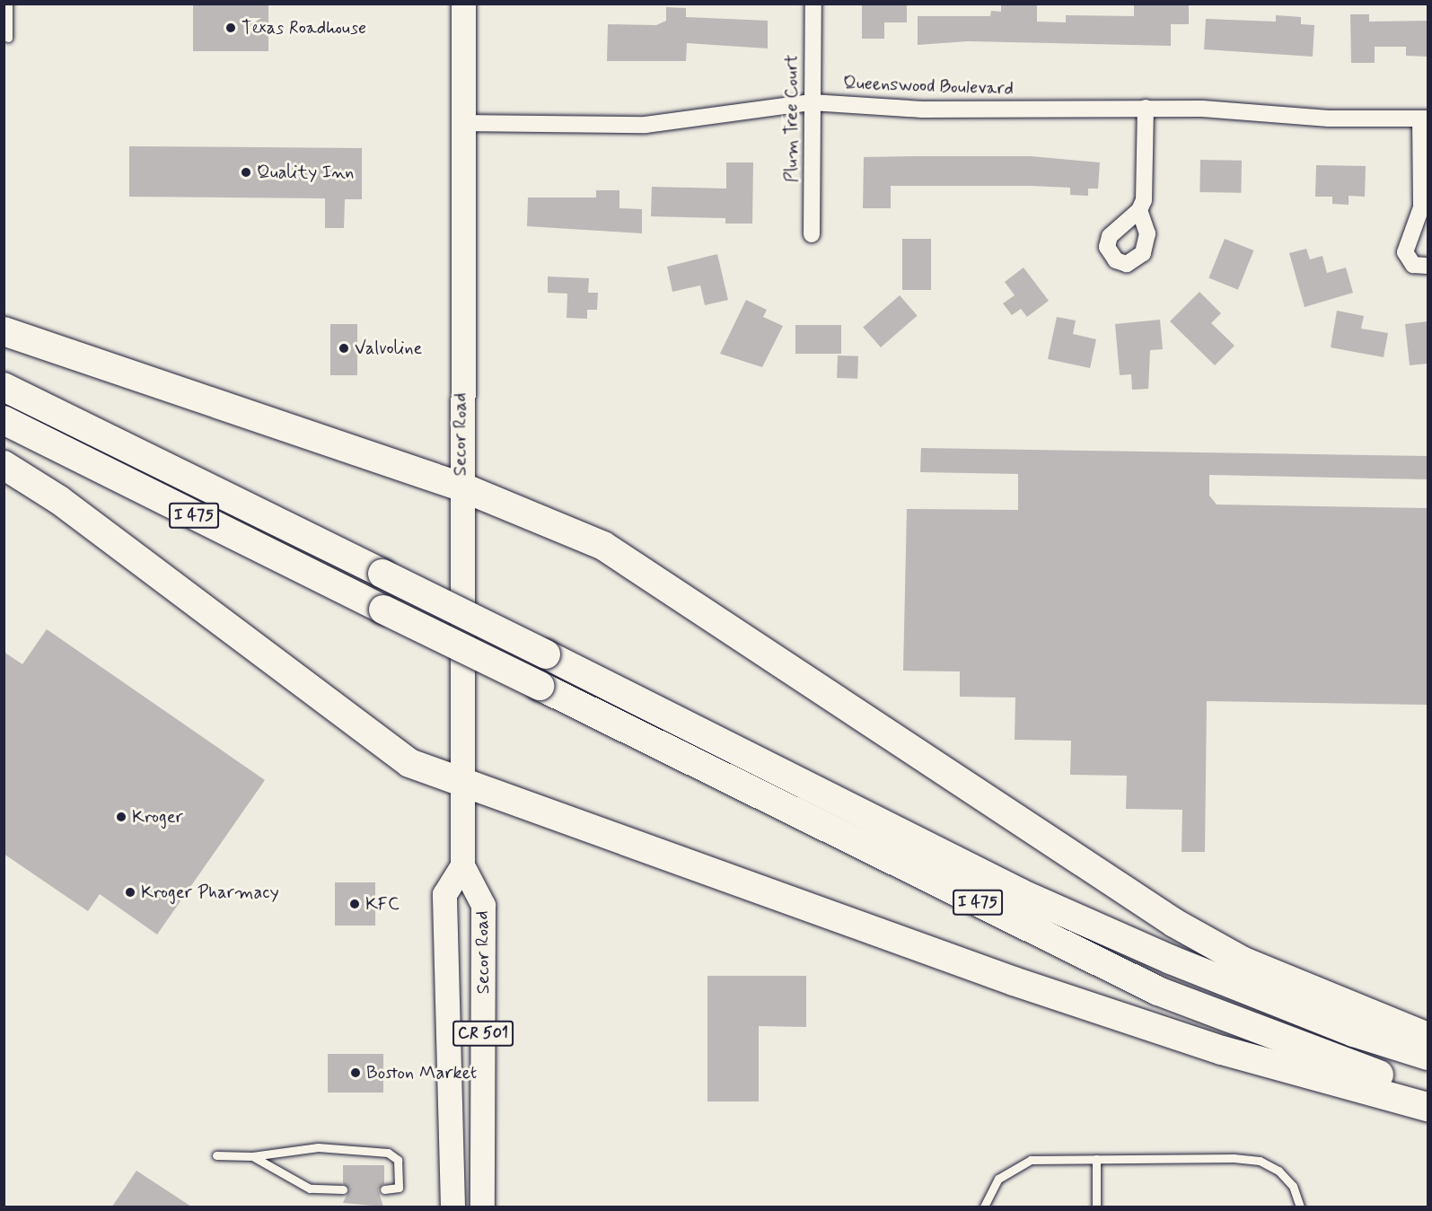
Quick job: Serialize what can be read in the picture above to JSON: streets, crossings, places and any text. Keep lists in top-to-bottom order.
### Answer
{
  "streets": {
    "highway": ["I 475"],
    "main road": ["Secor Road", "CR 501"],
    "street": ["Queenswood Boulevard", "Plum Tree Court"]
  },
  "crossings": [
    ["Queenswood Boulevard", "Plum Tree Court"],
    ["Queenswood Boulevard", "Secor Road"]
  ],
  "places": [
    "Texas Roadhouse",
    "Quality Inn",
    "Valvoline",
    "Kroger",
    "Kroger Pharmacy",
    "KFC",
    "Boston Market"
  ]
}
